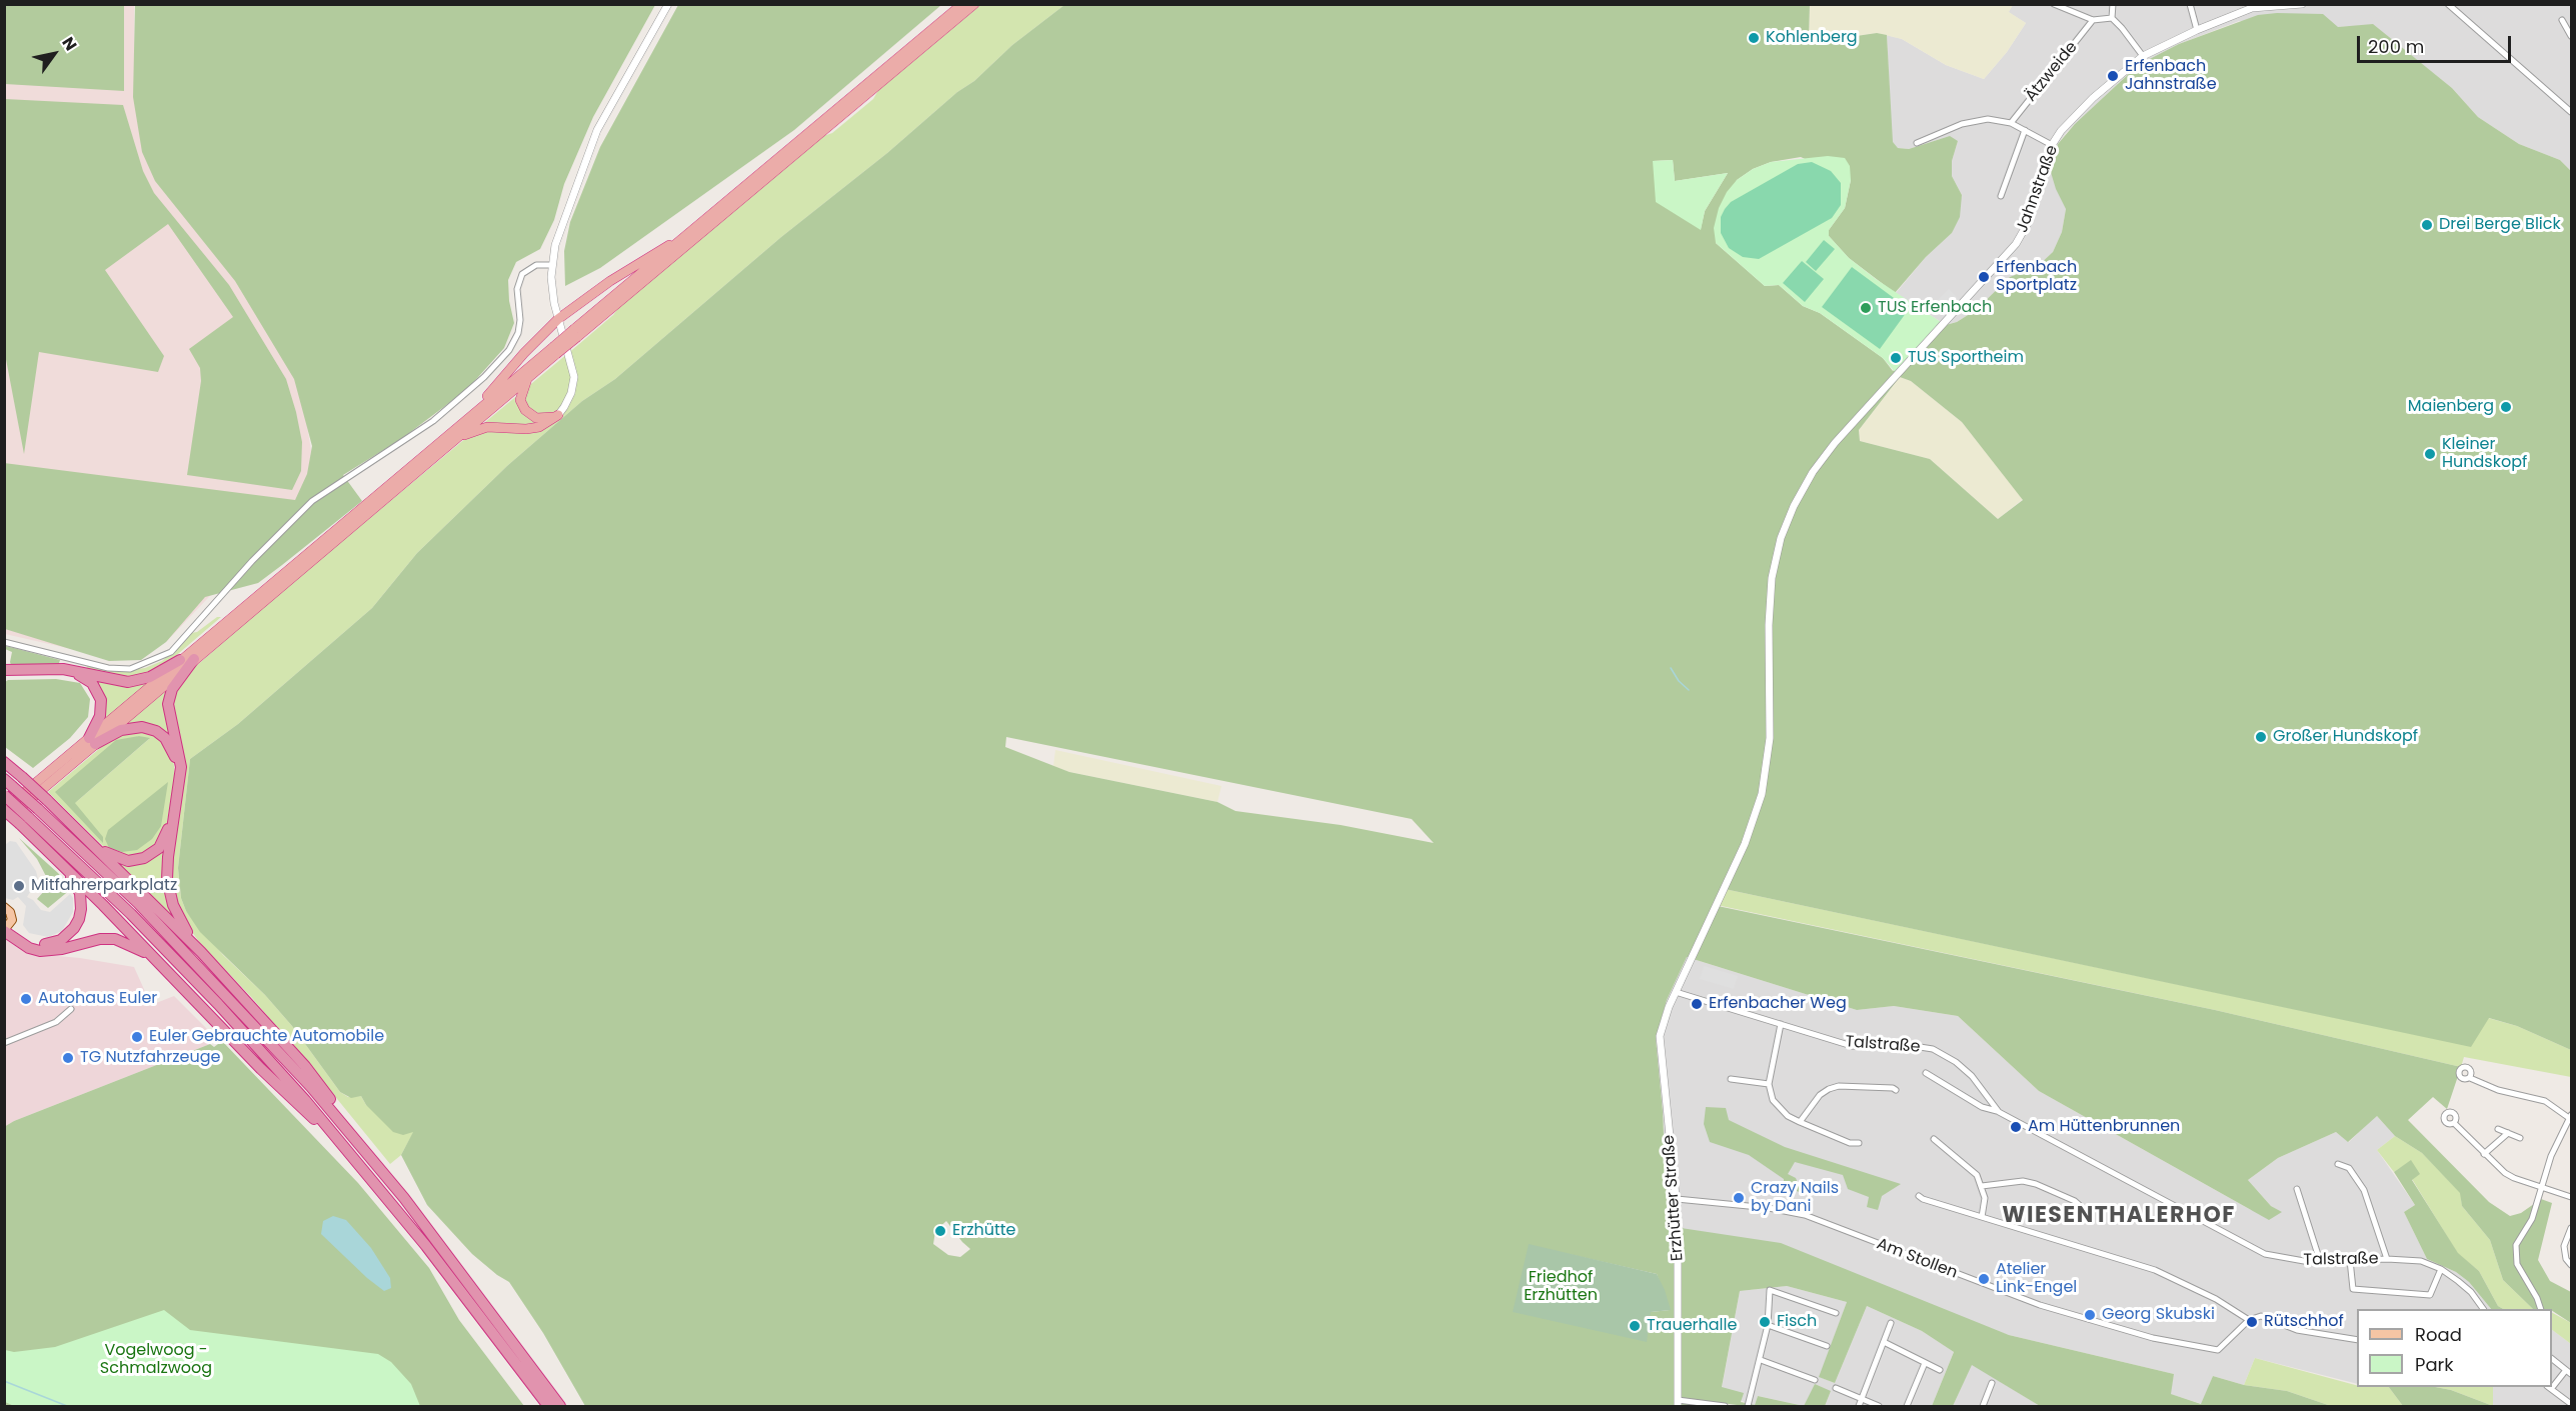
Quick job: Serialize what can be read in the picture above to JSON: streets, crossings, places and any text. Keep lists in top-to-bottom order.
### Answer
{
  "streets": {
    "street": [
      "Ätzweide",
      "Jahnstraße",
      "Talstraße",
      "Erzhütter Straße",
      "Am Stollen"
    ]
  },
  "crossings": [
    ["Jahnstraße", "Talstraße"],
    ["Jahnstraße", "Erzhütter Straße"],
    ["Talstraße", "Erzhütter Straße"],
    ["Erzhütter Straße", "Am Stollen"]
  ],
  "districts": ["WIESENTHALERHOF"],
  "parks": ["Friedhof Erzhütten", "Vogelwoog - Schmalzwoog"],
  "places": [
    "Kohlenberg",
    "Erfenbach Jahnstraße",
    "Drei Berge Blick",
    "Erfenbach Sportplatz",
    "TUS Erfenbach",
    "TUS Sportheim",
    "Maienberg",
    "Kleiner Hundskopf",
    "Großer Hundskopf",
    "Mitfahrerparkplatz",
    "Autohaus Euler",
    "Erfenbacher Weg",
    "Euler Gebrauchte Automobile",
    "TG Nutzfahrzeuge",
    "Am Hüttenbrunnen",
    "Crazy Nails by Dani",
    "Erzhütte",
    "Atelier Link-Engel",
    "Georg Skubski",
    "Fisch",
    "Rütschhof",
    "Trauerhalle"
  ],
  "legend": ["Road", "Park"],
  "scale_bar": "200 m",
  "north": "top right"
}
